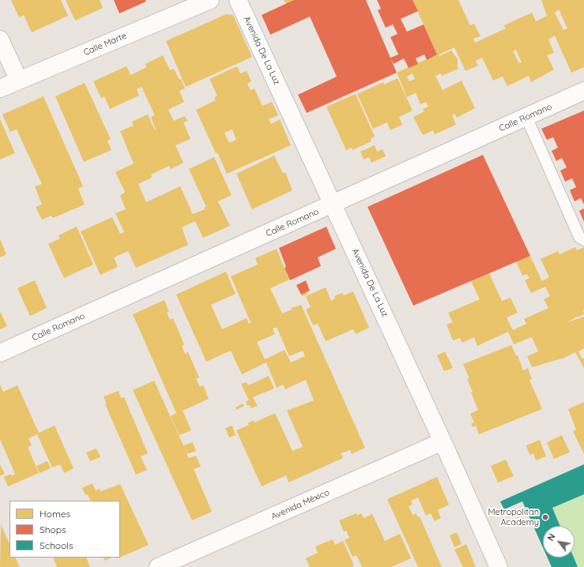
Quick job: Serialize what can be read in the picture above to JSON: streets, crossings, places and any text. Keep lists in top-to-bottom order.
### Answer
{
  "streets": {
    "street": [
      "Calle Marte",
      "Avenida De La Luz",
      "Calle Romano",
      "Avenida México"
    ]
  },
  "crossings": [
    ["Avenida De La Luz", "Calle Romano"],
    ["Avenida De La Luz", "Avenida México"]
  ],
  "places": ["Metropolitan Academy"],
  "legend": ["Homes", "Shops", "Schools"],
  "north": "top left"
}
